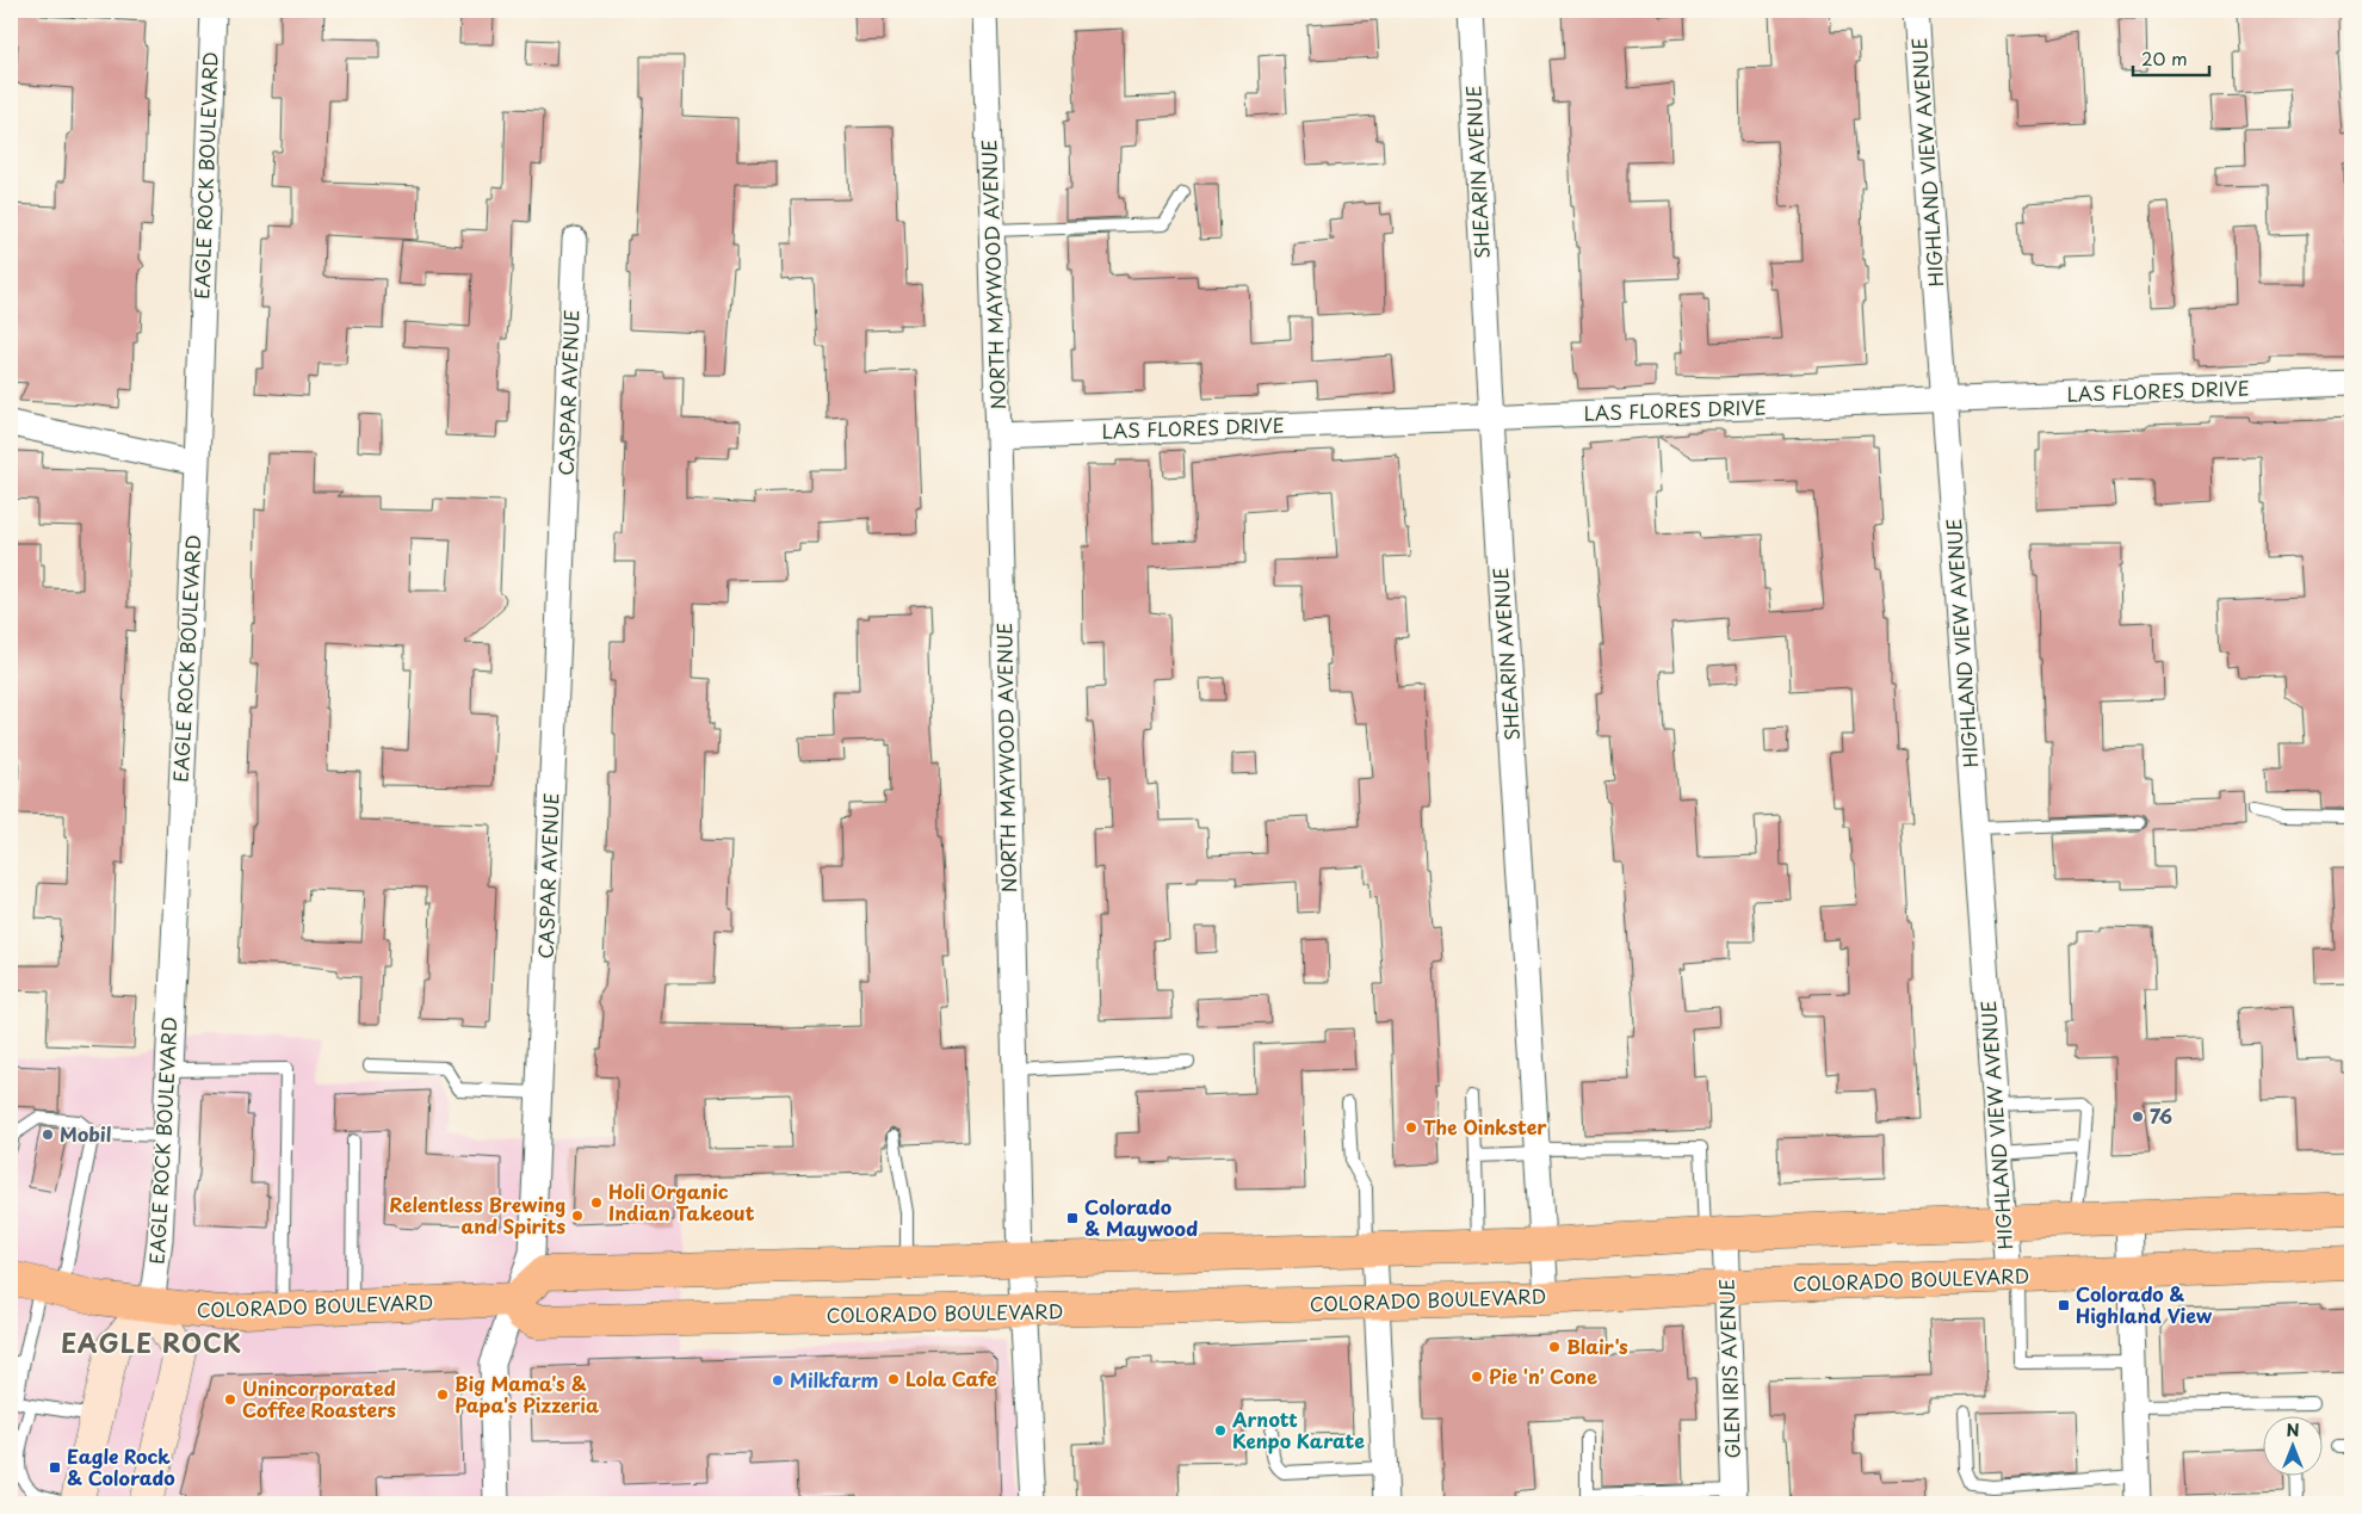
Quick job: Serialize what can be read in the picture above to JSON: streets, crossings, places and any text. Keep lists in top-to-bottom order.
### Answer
{
  "streets": {
    "main road": ["COLORADO BOULEVARD"],
    "street": [
      "HIGHLAND VIEW AVENUE",
      "SHEARIN AVENUE",
      "EAGLE ROCK BOULEVARD",
      "NORTH MAYWOOD AVENUE",
      "LAS FLORES DRIVE",
      "CASPAR AVENUE",
      "GLEN IRIS AVENUE"
    ]
  },
  "crossings": [
    ["HIGHLAND VIEW AVENUE", "LAS FLORES DRIVE"],
    ["HIGHLAND VIEW AVENUE", "COLORADO BOULEVARD"],
    ["SHEARIN AVENUE", "LAS FLORES DRIVE"],
    ["SHEARIN AVENUE", "COLORADO BOULEVARD"],
    ["EAGLE ROCK BOULEVARD", "COLORADO BOULEVARD"],
    ["NORTH MAYWOOD AVENUE", "LAS FLORES DRIVE"],
    ["NORTH MAYWOOD AVENUE", "COLORADO BOULEVARD"],
    ["CASPAR AVENUE", "COLORADO BOULEVARD"],
    ["COLORADO BOULEVARD", "GLEN IRIS AVENUE"]
  ],
  "districts": ["EAGLE ROCK"],
  "places": {
    "other": [
      "76",
      "The Oinkster",
      "Mobil",
      "Holi Organic Indian Takeout",
      "Relentless Brewing and Spirits",
      "Blair's",
      "Pie 'n' Cone",
      "Lola Cafe",
      "Milkfarm",
      "Big Mama's & Papa's Pizzeria",
      "Unincorporated Coffee Roasters",
      "Arnott Kenpo Karate"
    ],
    "transit": ["Colorado & Maywood", "Colorado & Highland View", "Eagle Rock & Colorado"]
  },
  "scale_bar": "20 m",
  "north": "top"
}
